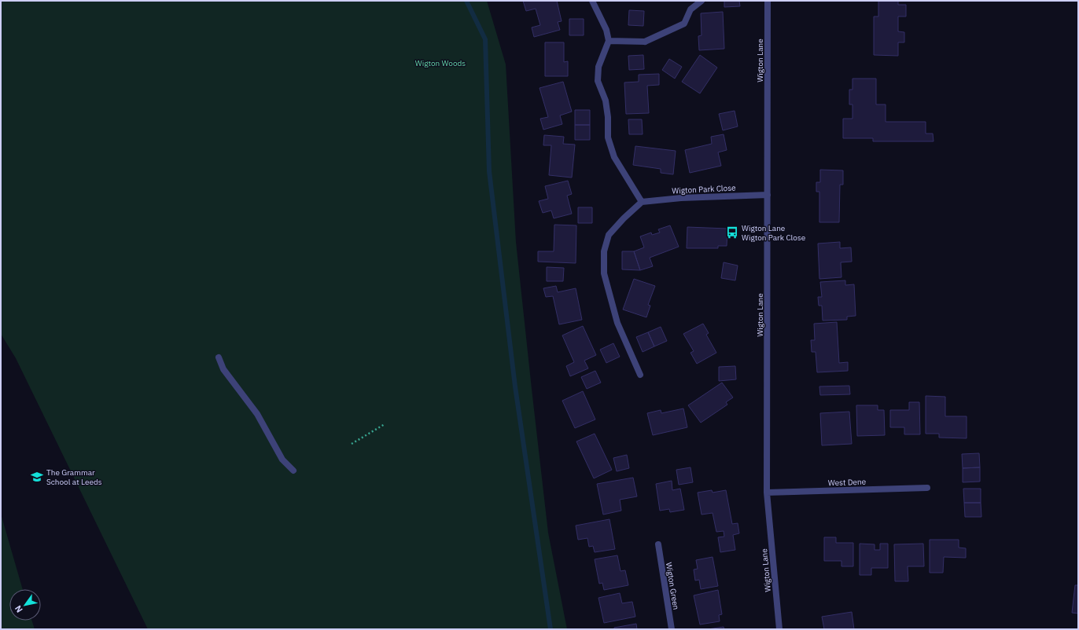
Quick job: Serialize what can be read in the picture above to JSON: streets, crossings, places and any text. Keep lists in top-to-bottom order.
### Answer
{
  "streets": {
    "street": [
      "Wigton Lane",
      "Wigton Park Close",
      "West Dene",
      "Wigton Green"
    ]
  },
  "crossings": [
    ["Wigton Lane", "Wigton Park Close"],
    ["Wigton Lane", "West Dene"]
  ],
  "parks": ["Wigton Woods"],
  "places": {
    "bus stop": ["Wigton Lane Wigton Park Close"],
    "school or university": ["The Grammar School at Leeds"]
  },
  "north": "bottom left"
}
